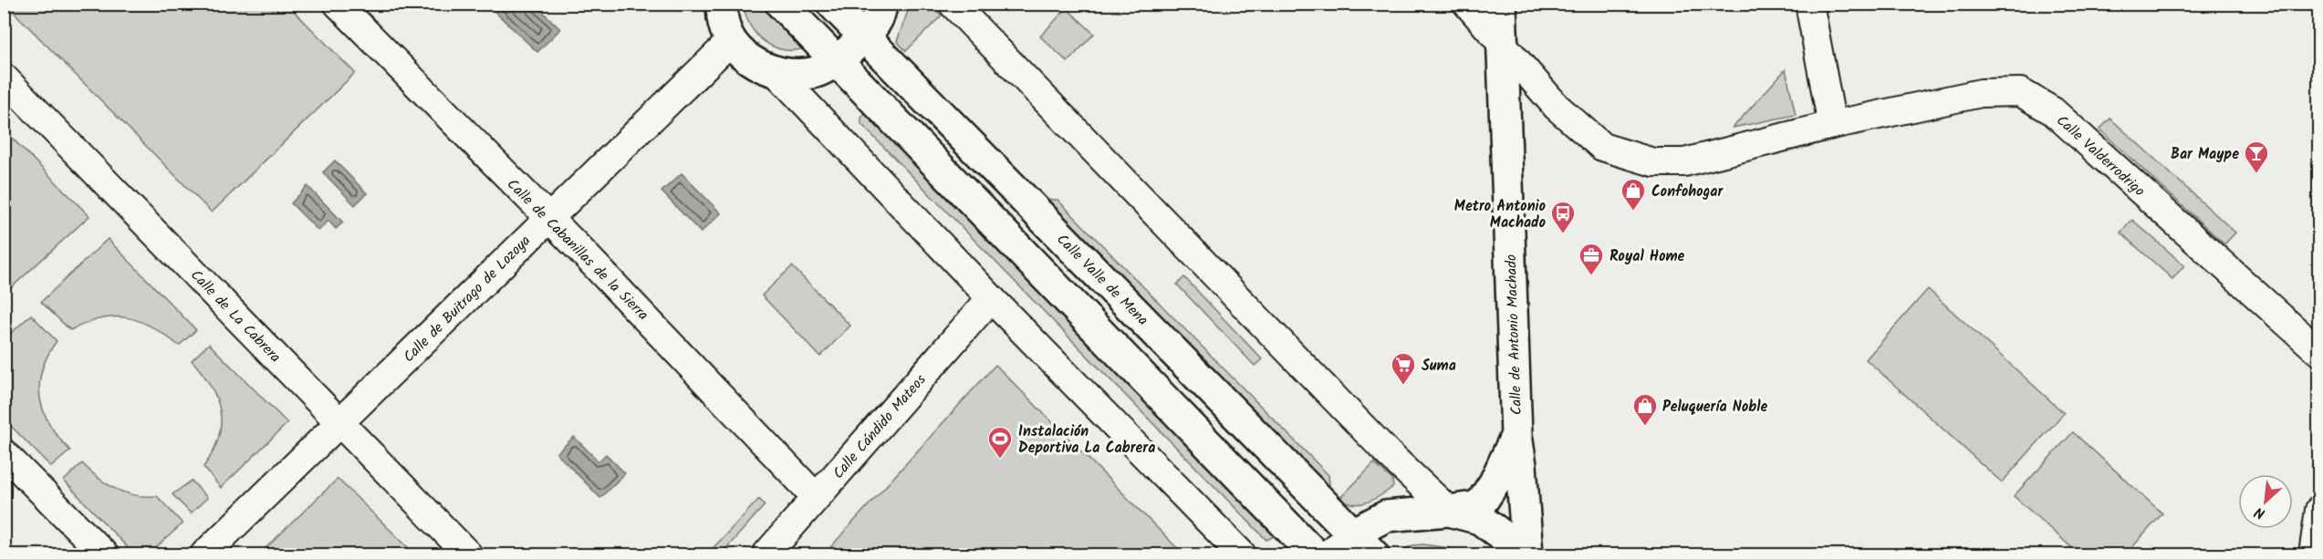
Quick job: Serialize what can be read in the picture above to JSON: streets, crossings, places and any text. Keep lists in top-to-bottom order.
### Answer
{
  "streets": {
    "main road": ["Calle Valle de Mena", "Calle de Antonio Machado"],
    "street": [
      "Calle Valderrodrigo",
      "Calle de Cabanillas de la Sierra",
      "Calle de Buitrago de Lozoya",
      "Calle de La Cabrera",
      "Calle Cándido Mateos"
    ]
  },
  "crossings": [
    ["Calle Valderrodrigo", "Calle de Antonio Machado"],
    ["Calle de Cabanillas de la Sierra", "Calle de Buitrago de Lozoya"],
    ["Calle de Cabanillas de la Sierra", "Calle Cándido Mateos"],
    ["Calle de Buitrago de Lozoya", "Calle de La Cabrera"]
  ],
  "places": {
    "bar": ["Bar Maype"],
    "shop": ["Confohogar", "Peluquería Noble"],
    "bus stop": ["Metro Antonio Machado"],
    "office": ["Royal Home"],
    "supermarket": ["Suma"],
    "sports": ["Instalación Deportiva La Cabrera"]
  },
  "north": "bottom left"
}
